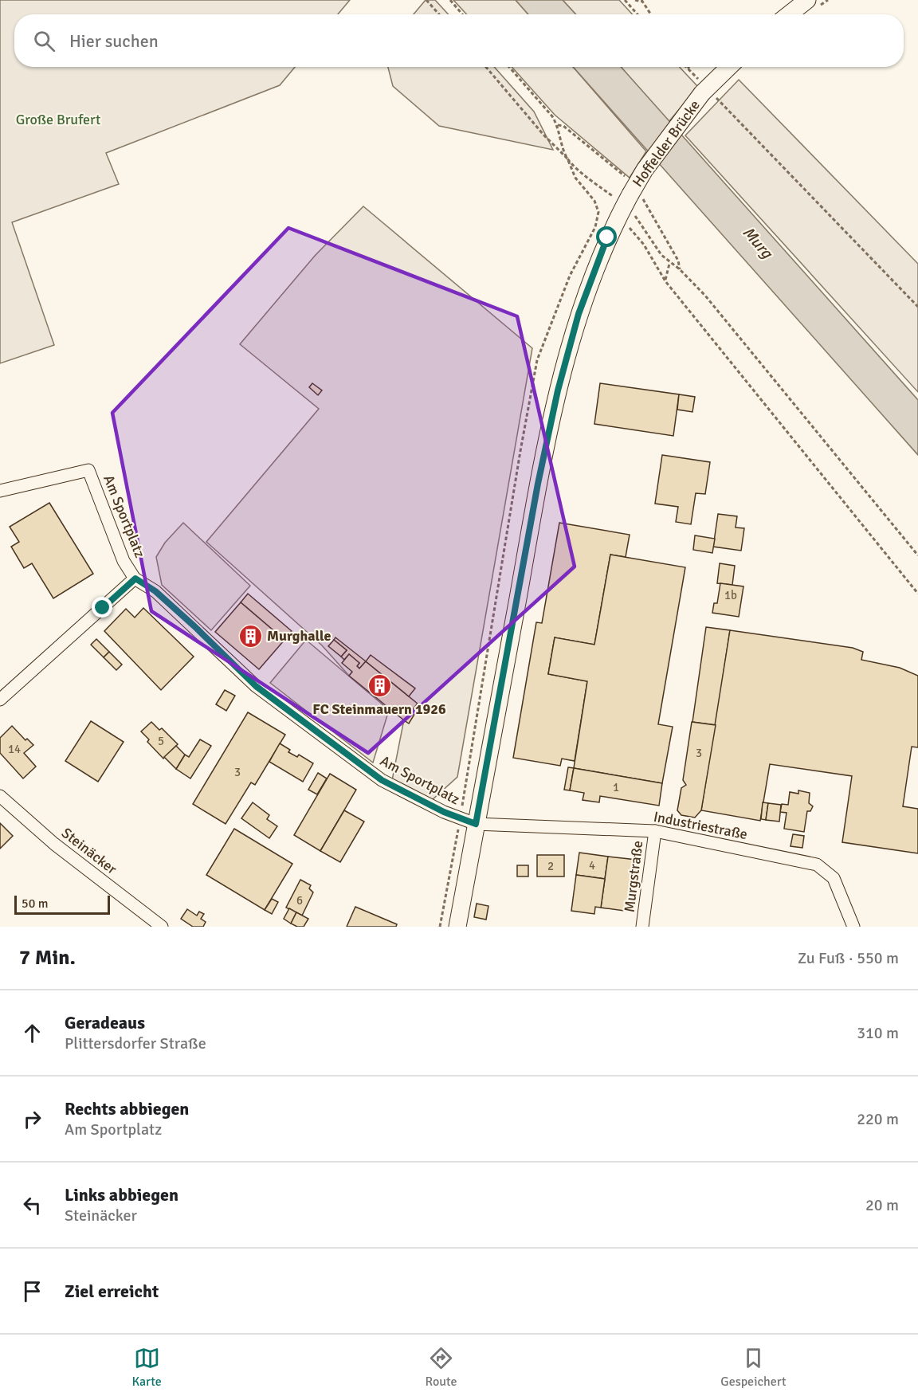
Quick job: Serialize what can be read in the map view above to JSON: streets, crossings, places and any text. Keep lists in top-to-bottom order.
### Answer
{
  "streets": {
    "main road": ["Hoffelder Brücke"],
    "street": [
      "Am Sportplatz",
      "Industriestraße",
      "Steinäcker",
      "Murgstraße"
    ]
  },
  "crossings": [
    ["Hoffelder Brücke", "Am Sportplatz"],
    ["Hoffelder Brücke", "Industriestraße"],
    ["Am Sportplatz", "Industriestraße"],
    ["Industriestraße", "Murgstraße"]
  ],
  "water": ["Murg"],
  "parks": ["Große Brufert"],
  "places": {
    "building": ["Murghalle", "FC Steinmauern 1926"]
  },
  "house_numbers": [
    "1b",
    "5",
    "14",
    "3",
    "3",
    "1",
    "4",
    "2",
    "6"
  ],
  "scale_bar": "50 m",
  "page": {
    "search": "Hier suchen",
    "scale": "50 m",
    "heading": ["7 Min.", "Zu Fuß · 550 m"],
    "list": [
      ["Geradeaus", "Plittersdorfer Straße", "310 m"],
      ["Rechts abbiegen", "Am Sportplatz", "220 m"],
      ["Links abbiegen", "Steinäcker", "20 m"],
      "Ziel erreicht"
    ],
    "nav": ["Karte", "Route", "Gespeichert"]
  }
}
